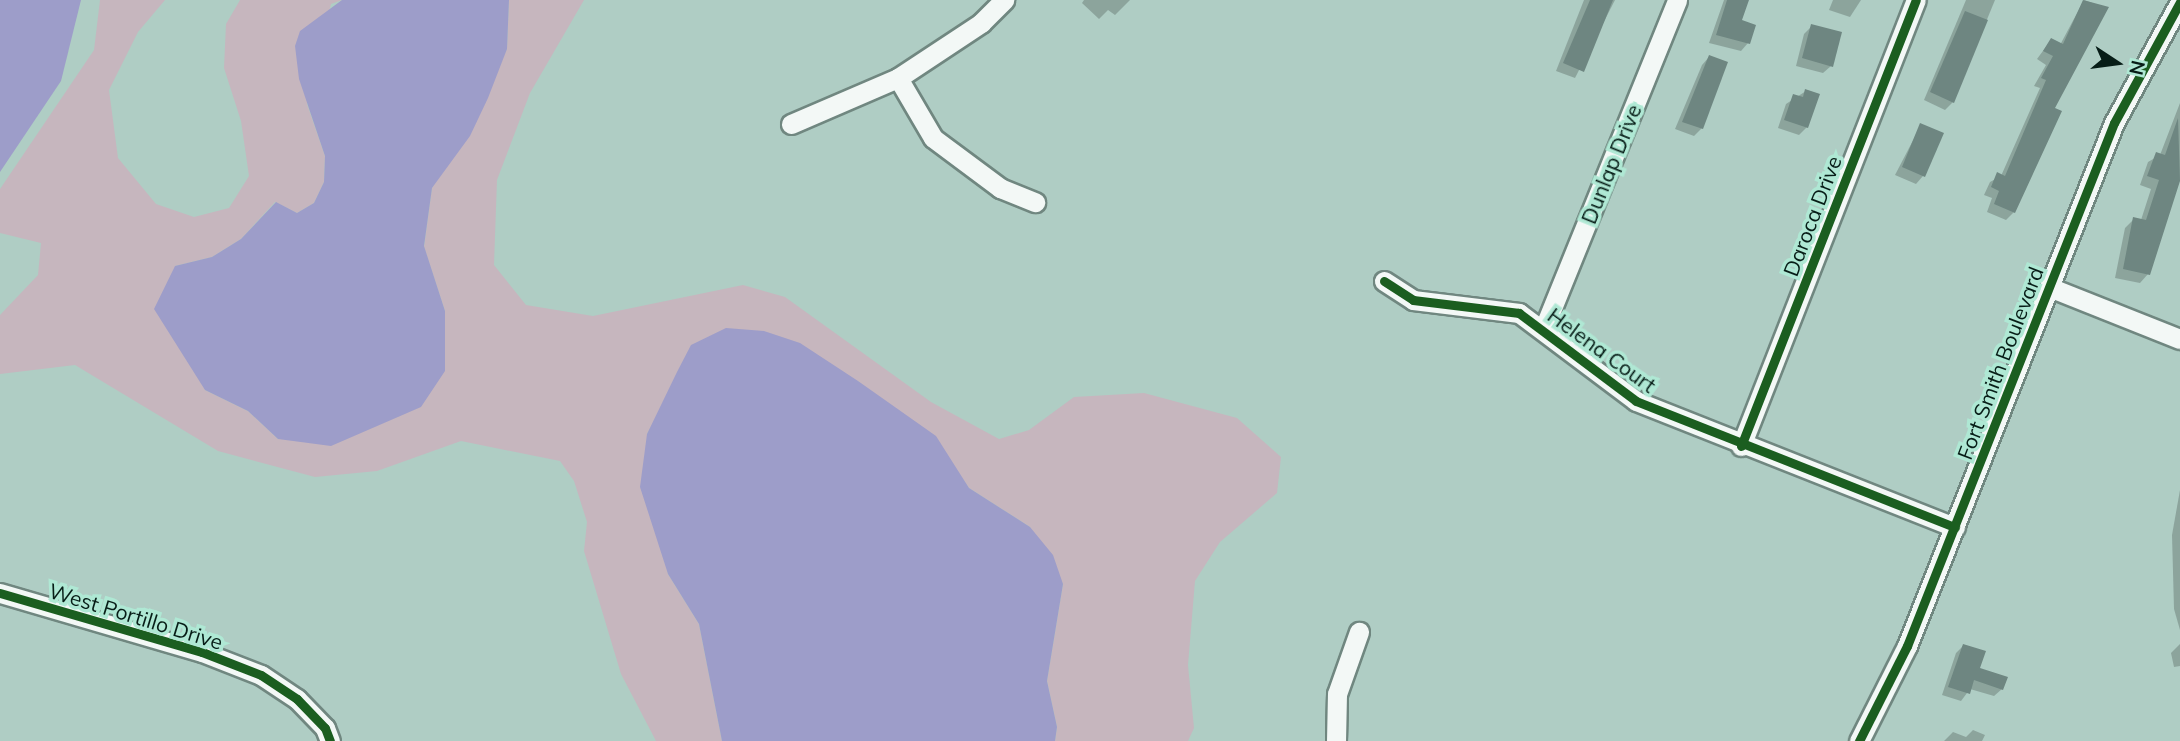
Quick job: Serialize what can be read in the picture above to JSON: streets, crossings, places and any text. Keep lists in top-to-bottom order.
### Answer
{
  "streets": {
    "street": [
      "Dunlap Drive",
      "Daroca Drive",
      "Helena Court",
      "Fort Smith Boulevard",
      "West Portillo Drive"
    ]
  },
  "crossings": [
    ["Dunlap Drive", "Helena Court"],
    ["Daroca Drive", "Helena Court"],
    ["Helena Court", "Fort Smith Boulevard"]
  ],
  "north": "right"
}
